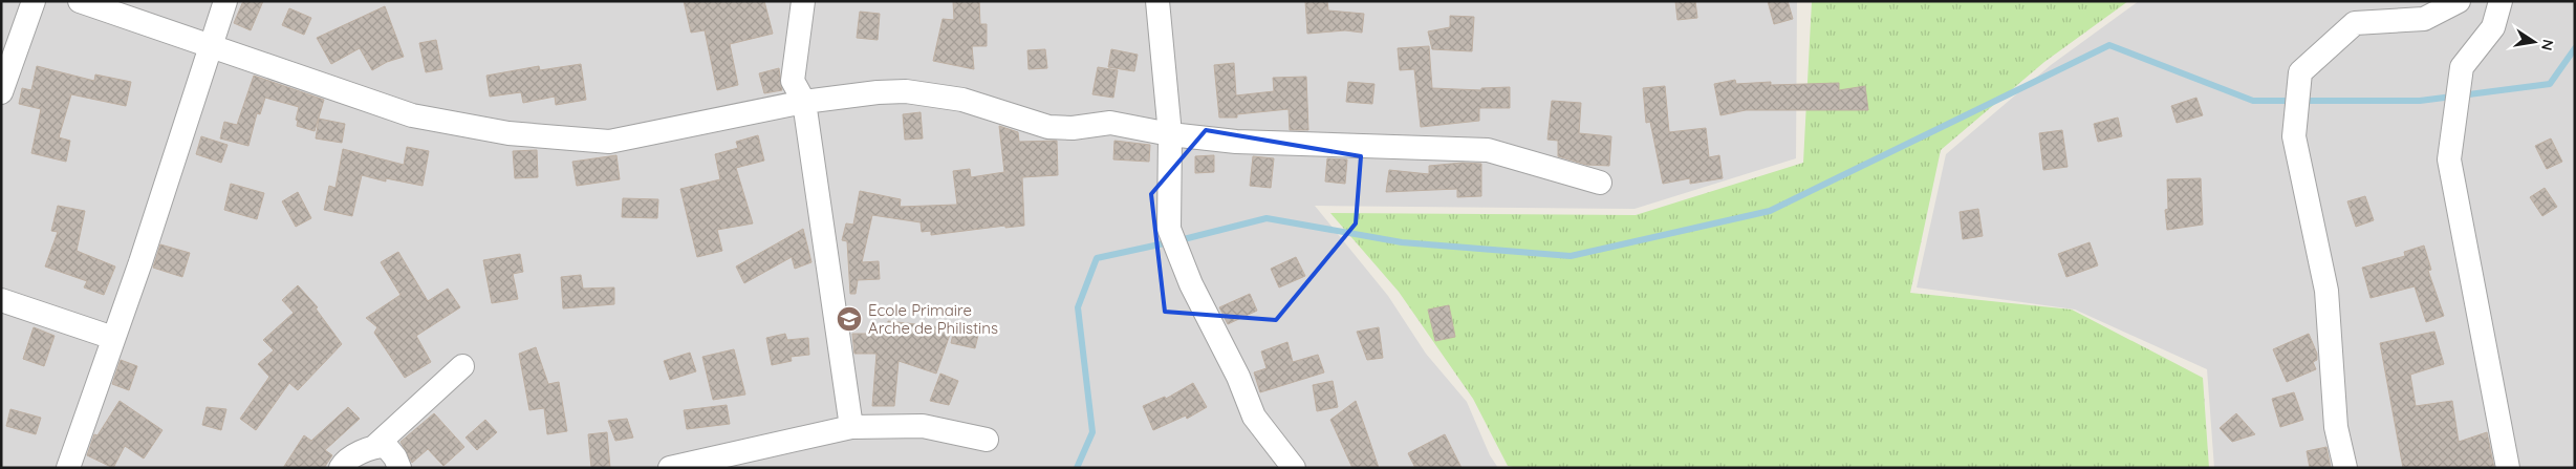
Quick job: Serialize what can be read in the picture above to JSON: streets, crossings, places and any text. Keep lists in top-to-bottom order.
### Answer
{
  "places": {
    "school or university": ["Ecole Primaire Arche de Philistins"]
  },
  "north": "right"
}
